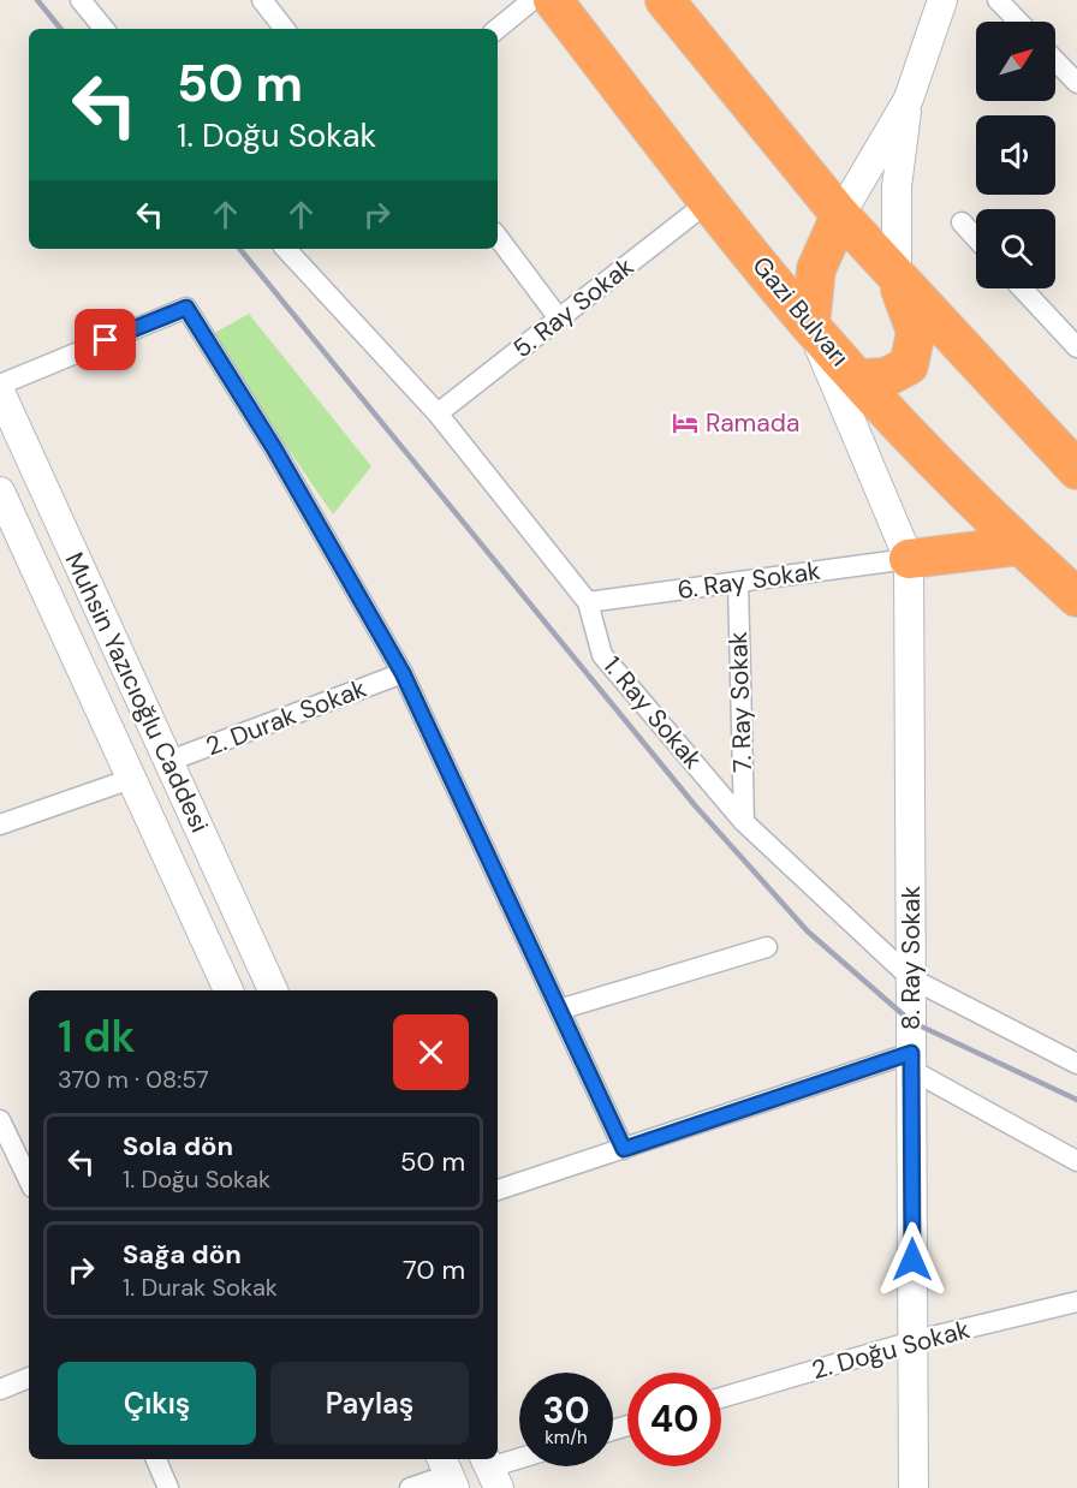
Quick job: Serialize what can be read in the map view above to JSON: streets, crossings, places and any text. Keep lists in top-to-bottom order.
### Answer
{
  "streets": {
    "highway": ["Gazi Bulvarı"],
    "street": [
      "5. Ray Sokak",
      "6. Ray Sokak",
      "Muhsin Yazıcıoğlu Caddesi",
      "7. Ray Sokak",
      "1. Ray Sokak",
      "2. Durak Sokak",
      "8. Ray Sokak",
      "2. Doğu Sokak"
    ]
  },
  "crossings": [
    ["5. Ray Sokak", "Gazi Bulvarı"],
    ["5. Ray Sokak", "1. Ray Sokak"],
    ["6. Ray Sokak", "7. Ray Sokak"],
    ["6. Ray Sokak", "1. Ray Sokak"],
    ["6. Ray Sokak", "8. Ray Sokak"],
    ["Muhsin Yazıcıoğlu Caddesi", "2. Durak Sokak"],
    ["7. Ray Sokak", "1. Ray Sokak"],
    ["1. Ray Sokak", "8. Ray Sokak"],
    ["8. Ray Sokak", "2. Doğu Sokak"]
  ],
  "places": {
    "hotel": ["Ramada"]
  },
  "north": "top right",
  "page": {
    "turn": ["50 m", "1. Doğu Sokak"],
    "heading": ["1 dk", "370 m · 08:57"],
    "list": [
      {
        "name": "Sola dön",
        "note": "1. Doğu Sokak",
        "value": "50 m"
      },
      {
        "name": "Sağa dön",
        "note": "1. Durak Sokak",
        "value": "70 m"
      }
    ],
    "buttons": ["Çıkış", "Paylaş"],
    "speed": "30 km/h",
    "limit": "40"
  }
}
